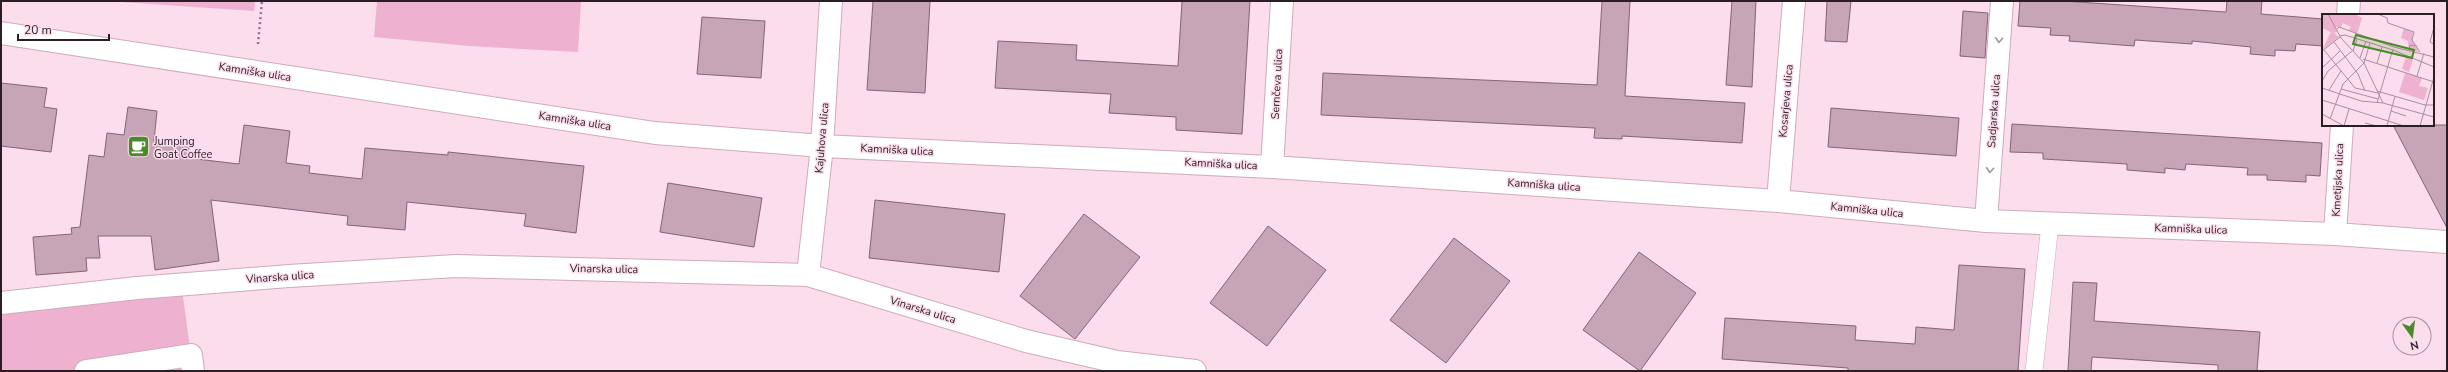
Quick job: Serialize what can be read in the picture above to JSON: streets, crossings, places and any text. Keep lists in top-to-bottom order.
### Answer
{
  "streets": {
    "street": [
      "Kamniška ulica",
      "Sernčeva ulica",
      "Kosarjeva ulica",
      "Sadjarska ulica",
      "Kajuhova ulica",
      "Kmetijska ulica",
      "Vinarska ulica"
    ]
  },
  "crossings": [
    ["Kamniška ulica", "Sernčeva ulica"],
    ["Kamniška ulica", "Kosarjeva ulica"],
    ["Kamniška ulica", "Sadjarska ulica"],
    ["Kamniška ulica", "Kajuhova ulica"],
    ["Kamniška ulica", "Kmetijska ulica"],
    ["Kajuhova ulica", "Vinarska ulica"]
  ],
  "one_way": ["Sadjarska ulica"],
  "places": {
    "cafe": ["Jumping Goat Coffee"]
  },
  "scale_bar": "20 m",
  "north": "bottom"
}
